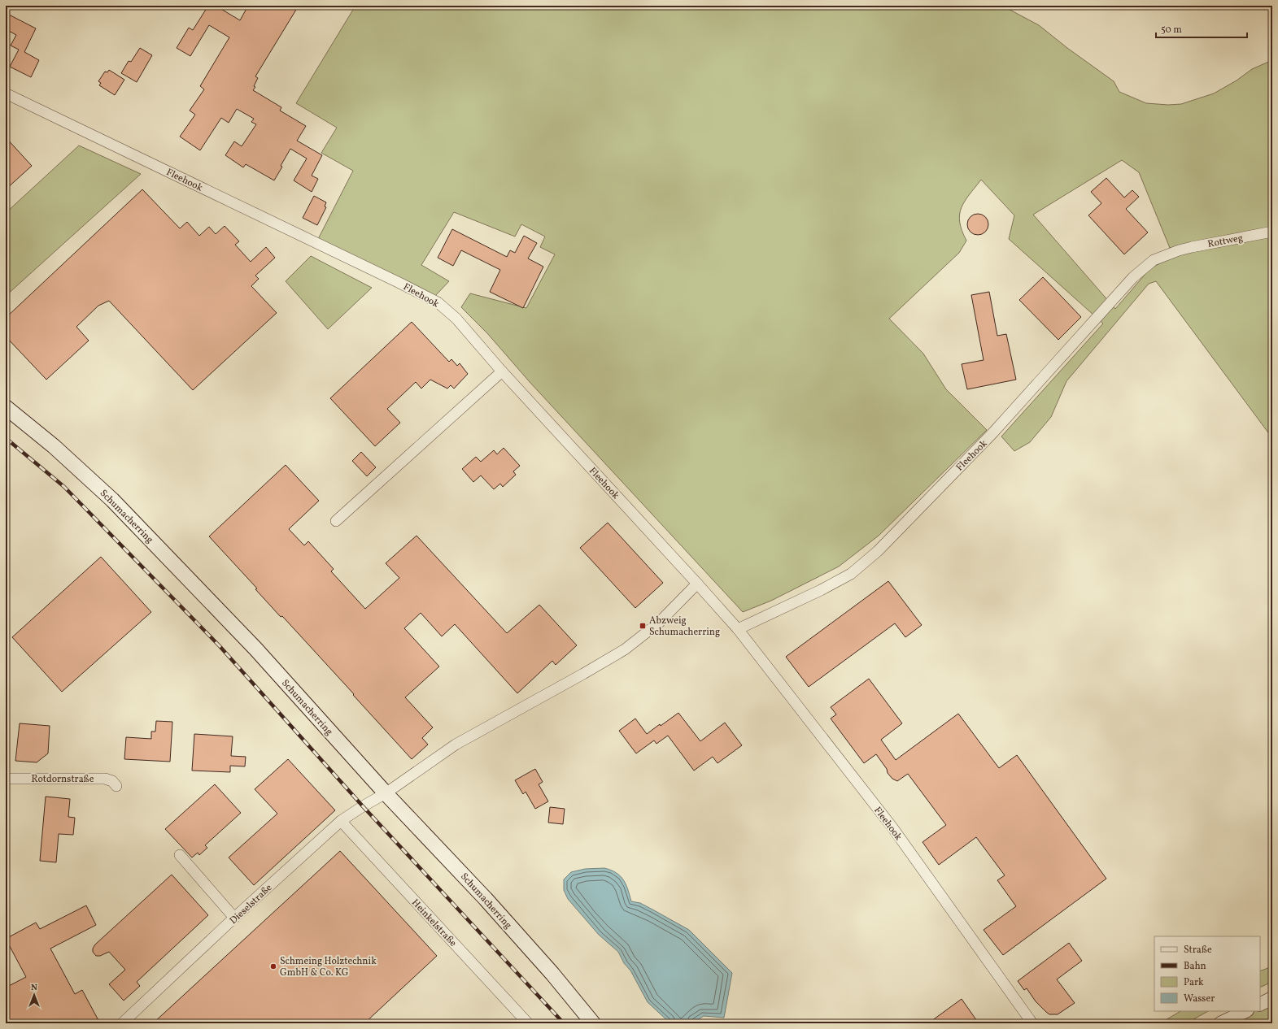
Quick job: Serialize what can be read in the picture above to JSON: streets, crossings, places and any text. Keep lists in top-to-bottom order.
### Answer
{
  "streets": {
    "main road": ["Schumacherring"],
    "street": [
      "Fleehook",
      "Rottweg",
      "Rotdornstraße",
      "Dieselstraße",
      "Heinkelstraße"
    ]
  },
  "crossings": [
    ["Fleehook", "Rottweg"],
    ["Fleehook", "Dieselstraße"],
    ["Schumacherring", "Dieselstraße"],
    ["Dieselstraße", "Heinkelstraße"]
  ],
  "places": {
    "transit": ["Abzweig Schumacherring"],
    "other": ["Schmeing Holztechnik GmbH & Co. KG"]
  },
  "legend": [
    "Straße",
    "Bahn",
    "Park",
    "Wasser"
  ],
  "scale_bar": "50 m",
  "north": "top"
}
